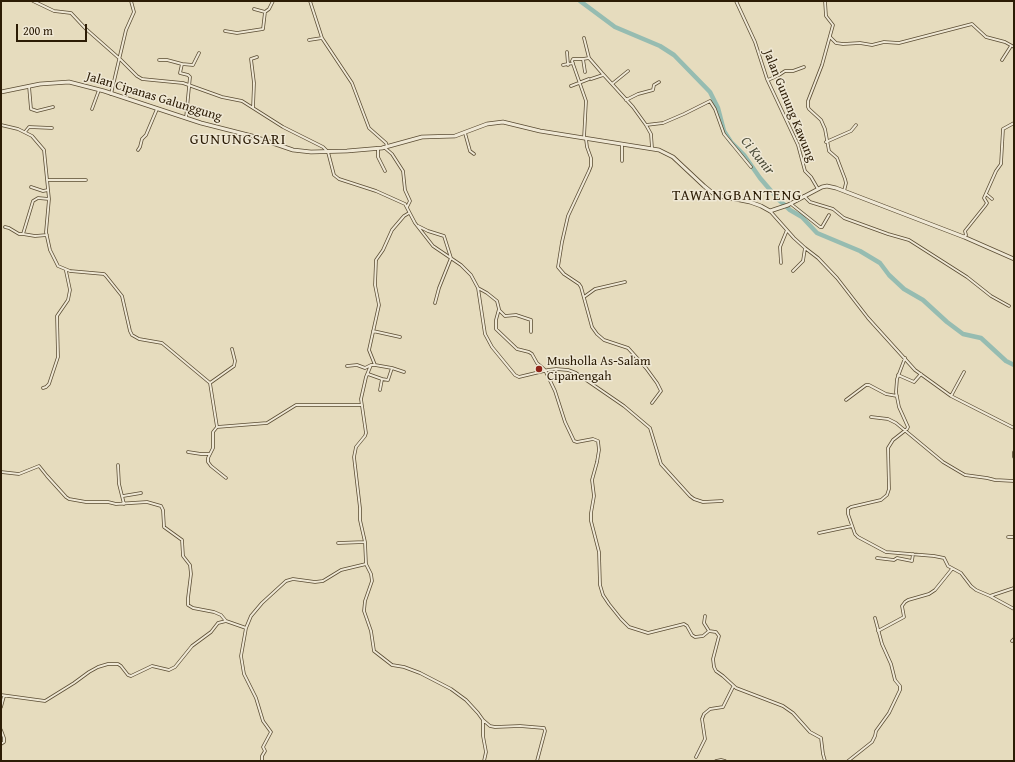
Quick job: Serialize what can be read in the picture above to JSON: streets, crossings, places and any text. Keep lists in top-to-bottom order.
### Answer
{
  "streets": {
    "street": ["Jalan Cipanas Galunggung", "Jalan Gunung Kawung"]
  },
  "districts": ["GUNUNGSARI", "TAWANGBANTENG"],
  "water": ["Ci Kunir"],
  "places": ["Musholla As-Salam Cipanengah"],
  "scale_bar": "200 m"
}
